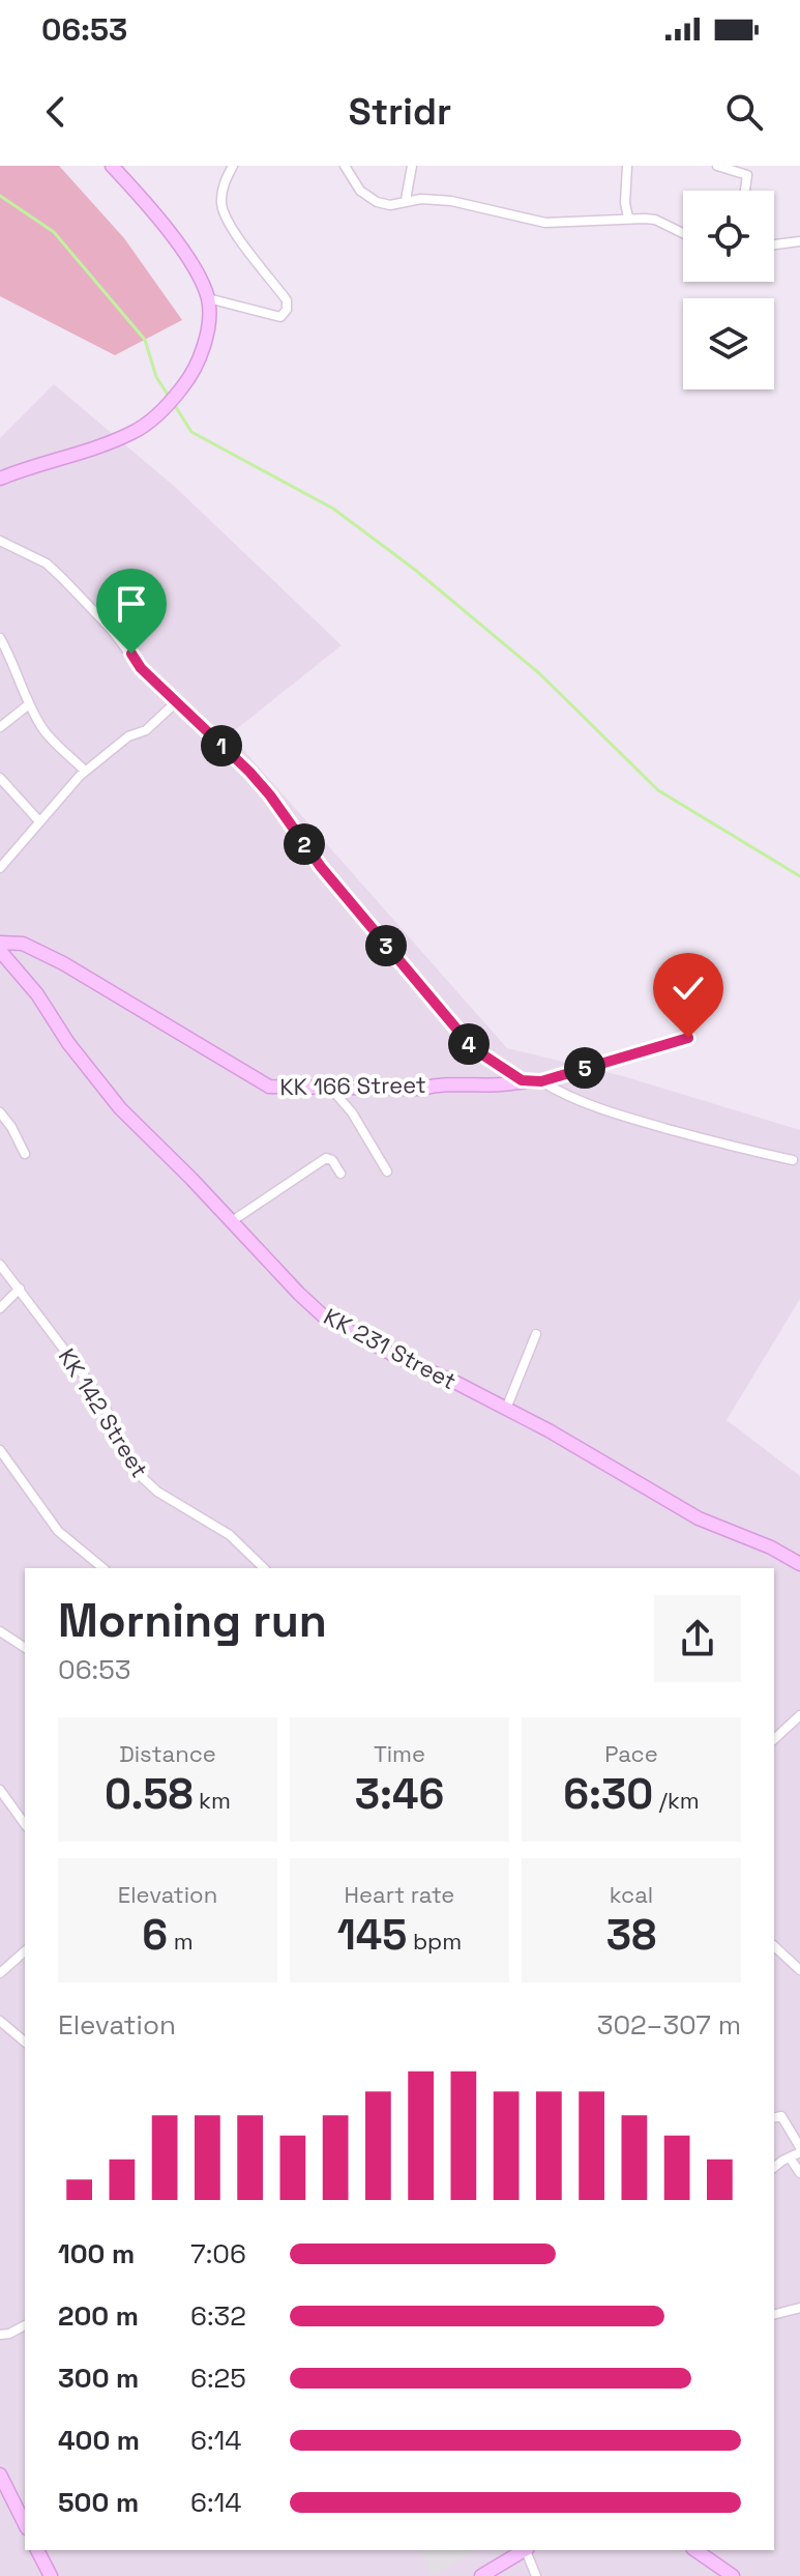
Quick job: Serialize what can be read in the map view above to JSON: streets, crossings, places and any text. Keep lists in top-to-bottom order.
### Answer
{
  "streets": {
    "street": ["KK 166 Street", "KK 231 Street", "KK 142 Street"]
  },
  "page": {
    "status": "06:53",
    "header": "Stridr",
    "pins": [
      "1",
      "2",
      "3",
      "4",
      "5"
    ],
    "heading": ["Morning run", "06:53"],
    "stats": [
      ["Distance", "0.58 km"],
      ["Time", "3:46"],
      ["Pace", "6:30 /km"],
      ["Elevation", "6 m"],
      ["Heart rate", "145 bpm"],
      ["kcal", "38"]
    ],
    "chart": ["Elevation", "302–307 m"],
    "list": [
      {
        "name": "100 m",
        "note": "7:06"
      },
      {
        "name": "200 m",
        "note": "6:32"
      },
      {
        "name": "300 m",
        "note": "6:25"
      },
      {
        "name": "400 m",
        "note": "6:14"
      },
      {
        "name": "500 m",
        "note": "6:14"
      }
    ]
  }
}
